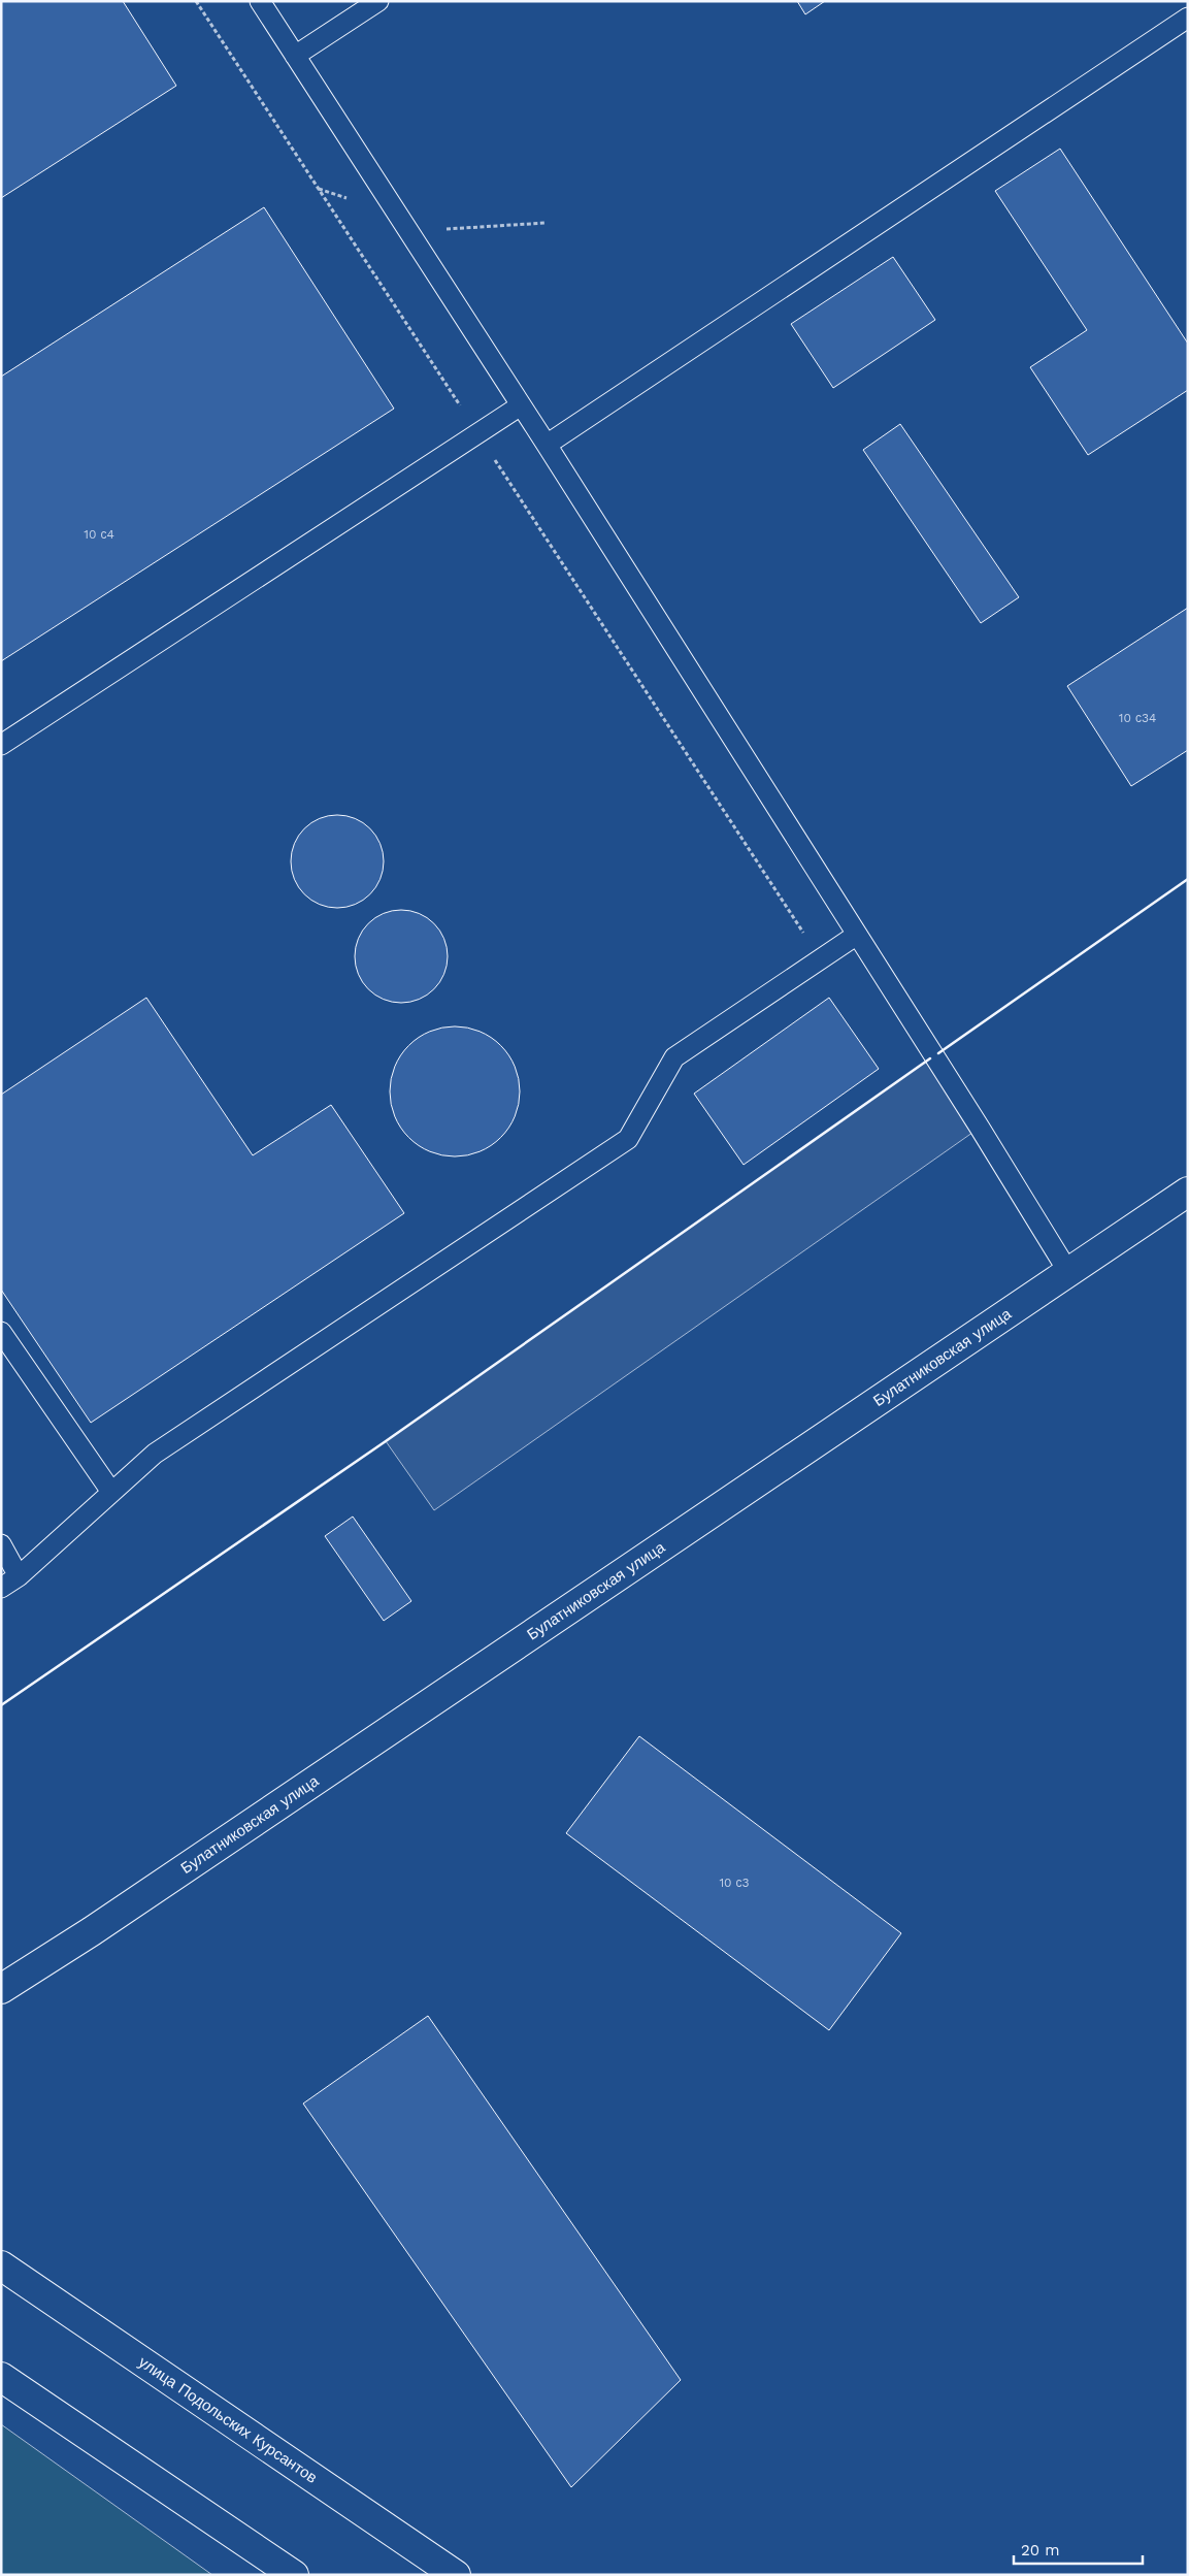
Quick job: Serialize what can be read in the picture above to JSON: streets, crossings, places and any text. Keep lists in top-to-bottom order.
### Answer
{
  "streets": {
    "street": ["Булатниковская улица", "улица Подольских Курсантов"]
  },
  "house_numbers": ["10 с4", "10 с34", "10 с3"],
  "scale_bar": "20 m"
}
